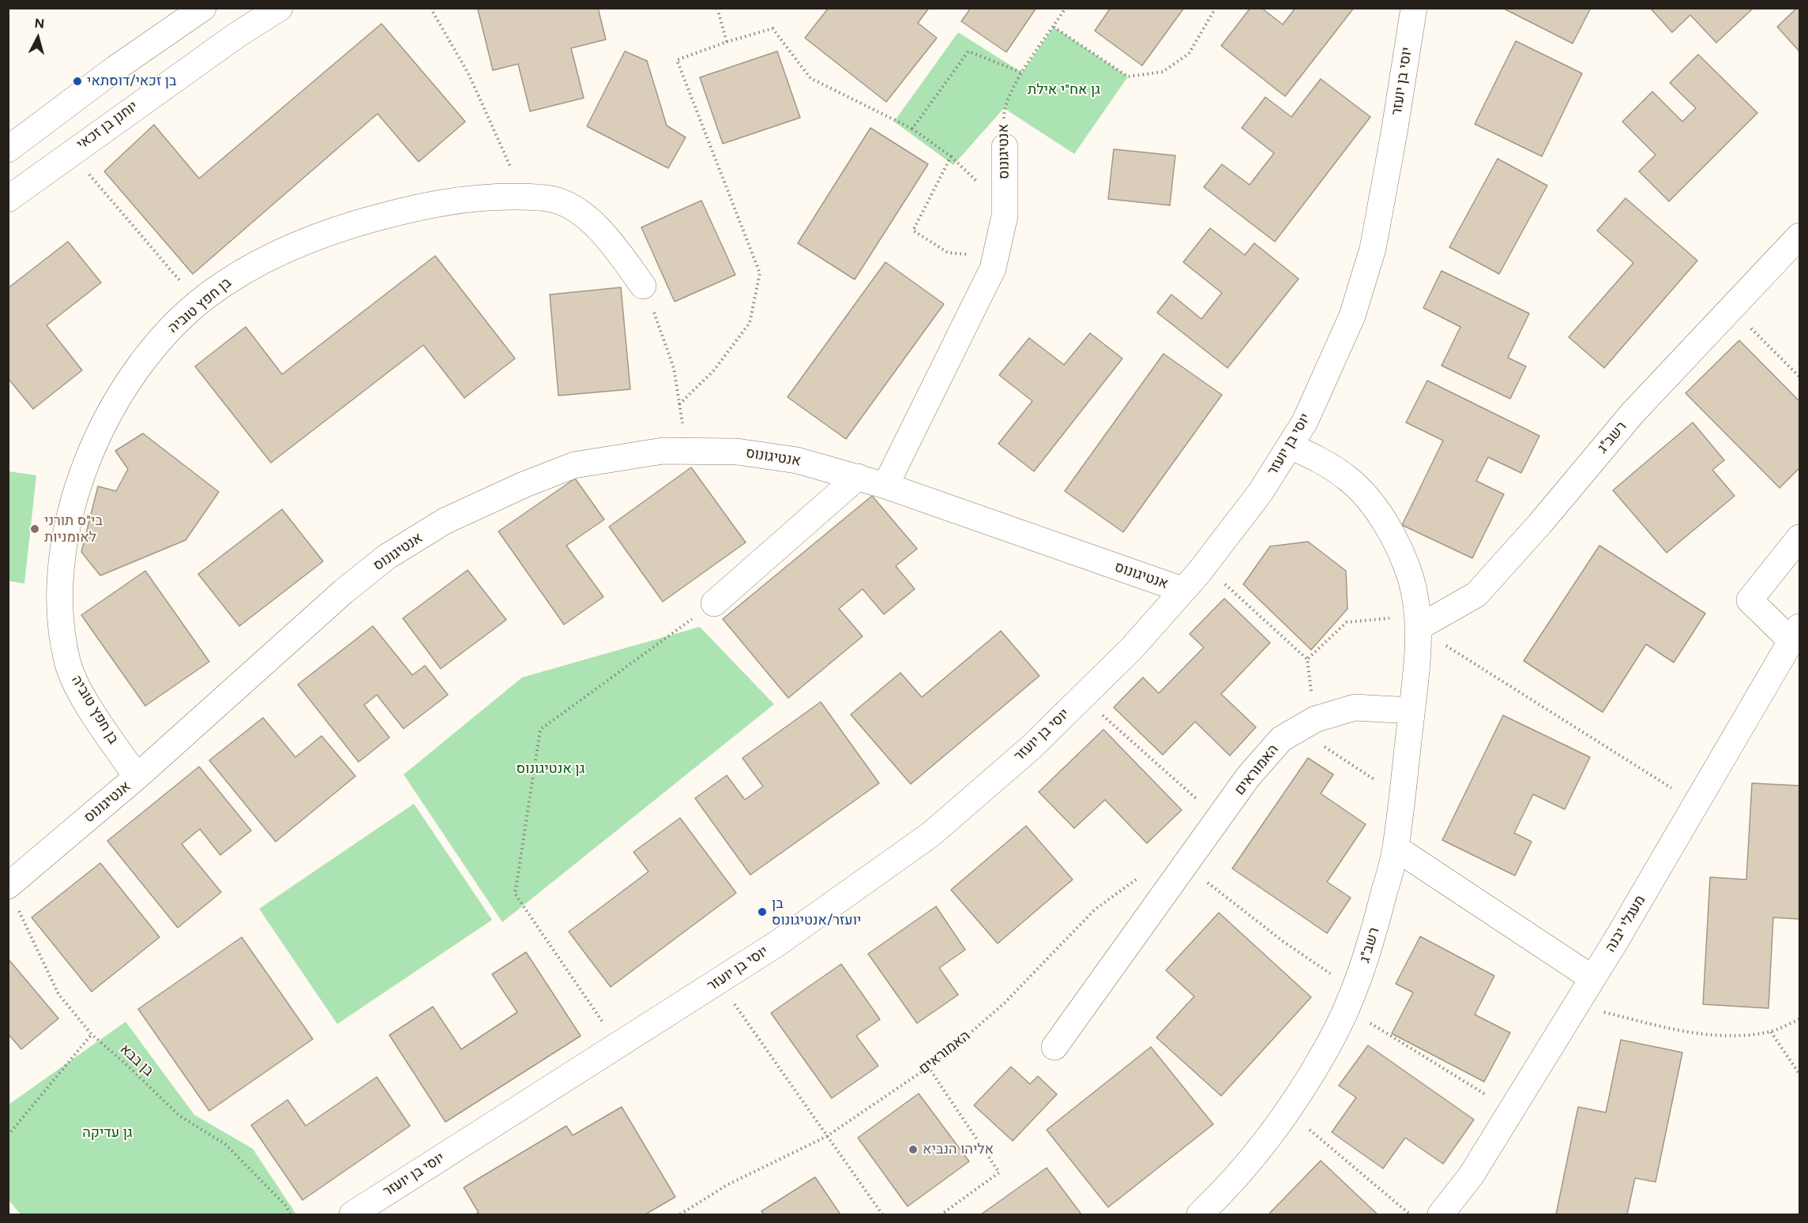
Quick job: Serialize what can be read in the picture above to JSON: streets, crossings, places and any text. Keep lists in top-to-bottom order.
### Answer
{
  "streets": {
    "street": [
      "יוסי בן יועזר",
      "יוחנן בן זכאי",
      "אנטיגונוס",
      "בן חפץ טוביה",
      "רשב\"ג",
      "האמוראים",
      "מעגלי יבנה"
    ],
    "path": ["בן בבא"]
  },
  "crossings": [
    ["יוסי בן יועזר", "אנטיגונוס"],
    ["יוסי בן יועזר", "רשב\"ג"],
    ["אנטיגונוס", "בן חפץ טוביה"],
    ["אנטיגונוס", "בן בבא"],
    ["רשב\"ג", "האמוראים"]
  ],
  "parks": ["גן אח\"י אילת", "גן אנטיגונוס", "גן עדיקה"],
  "places": [
    "בן זכאי/דוסתאי",
    "בי\"ס תורני לאומניות",
    "בן יועזר/אנטיגונוס",
    "אליהו הנביא"
  ],
  "north": "top"
}
